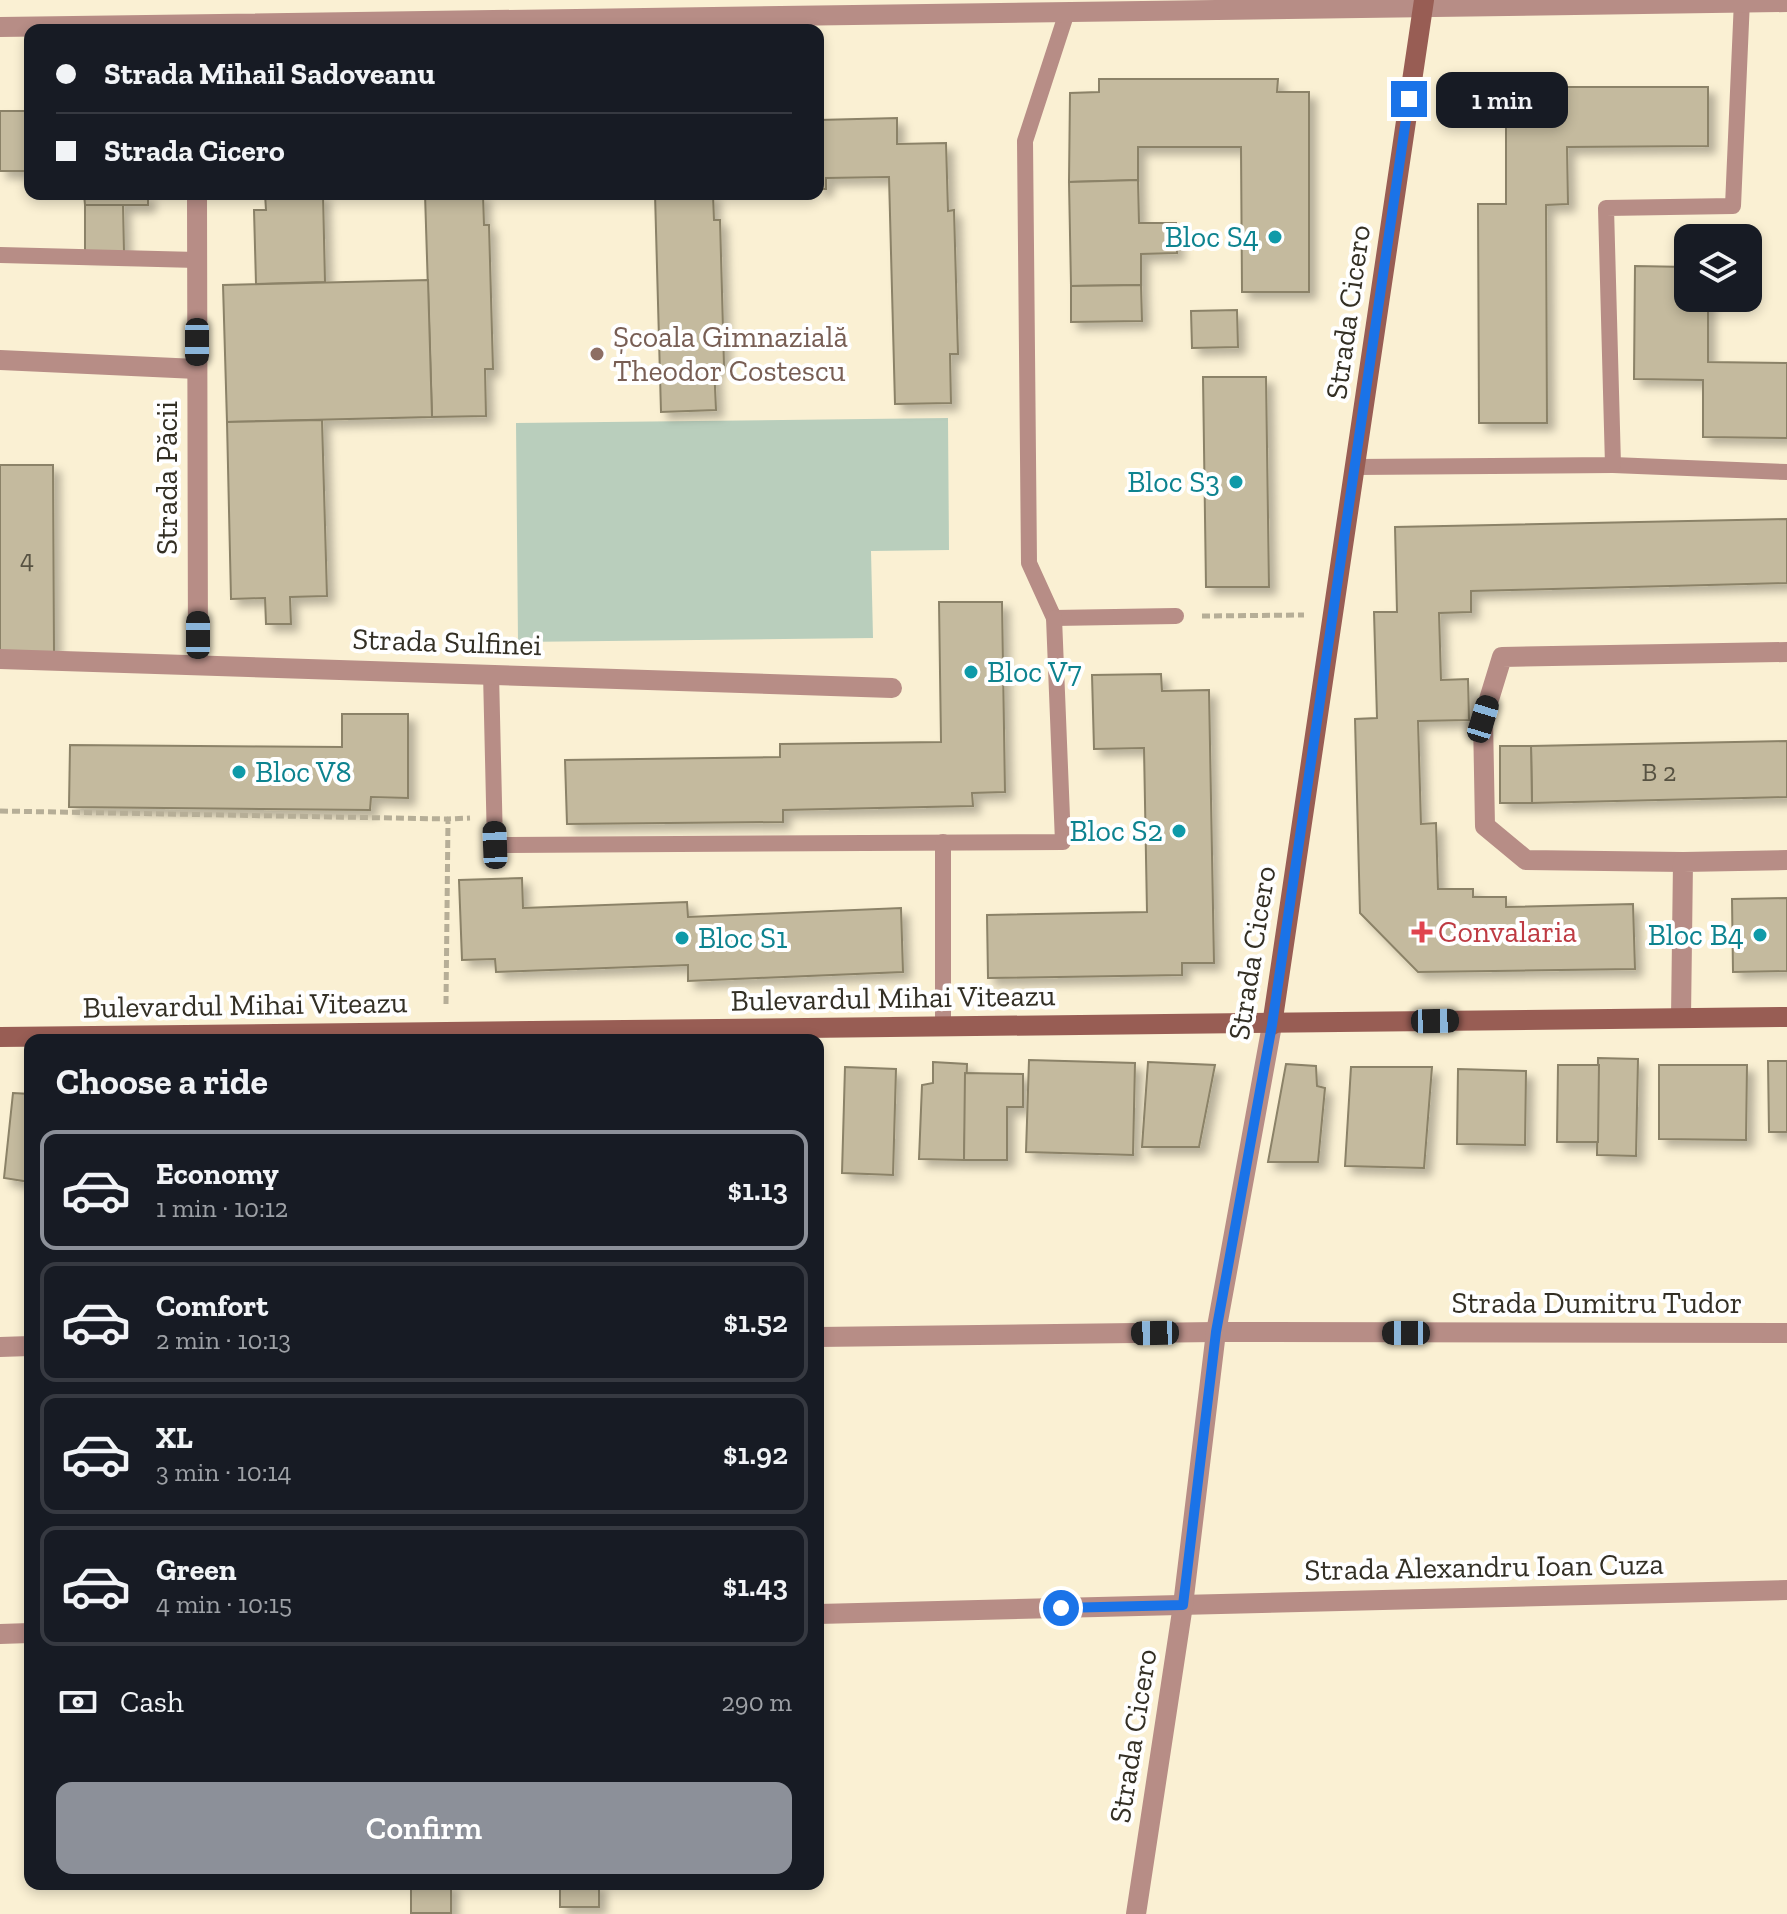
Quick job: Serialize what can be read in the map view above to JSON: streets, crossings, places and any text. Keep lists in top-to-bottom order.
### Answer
{
  "streets": {
    "main road": ["Strada Cicero", "Bulevardul Mihai Viteazu"],
    "street": [
      "Strada Păcii",
      "Strada Sulfinei",
      "Strada Dumitru Tudor",
      "Strada Alexandru Ioan Cuza"
    ]
  },
  "crossings": [
    ["Strada Cicero", "Bulevardul Mihai Viteazu"],
    ["Strada Cicero", "Strada Dumitru Tudor"],
    ["Strada Cicero", "Strada Alexandru Ioan Cuza"],
    ["Strada Păcii", "Strada Sulfinei"]
  ],
  "places": {
    "other": [
      "Bloc S4",
      "Școala Gimnazială Theodor Costescu",
      "Bloc S3",
      "Bloc V7",
      "Bloc V8",
      "Bloc S2",
      "Bloc B4",
      "Bloc S1"
    ],
    "health": ["Convalaria"]
  },
  "house_numbers": ["4", "B 2"],
  "page": {
    "banner": ["Strada Mihail Sadoveanu", "Strada Cicero"],
    "bubble": "1 min",
    "heading": "Choose a ride",
    "list": [
      {
        "name": "Economy",
        "note": "1 min · 10:12",
        "value": "$1.13"
      },
      {
        "name": "Comfort",
        "note": "2 min · 10:13",
        "value": "$1.52"
      },
      {
        "name": "XL",
        "note": "3 min · 10:14",
        "value": "$1.92"
      },
      {
        "name": "Green",
        "note": "4 min · 10:15",
        "value": "$1.43"
      }
    ],
    "pay": ["Cash", "290 m"],
    "buttons": "Confirm"
  }
}
